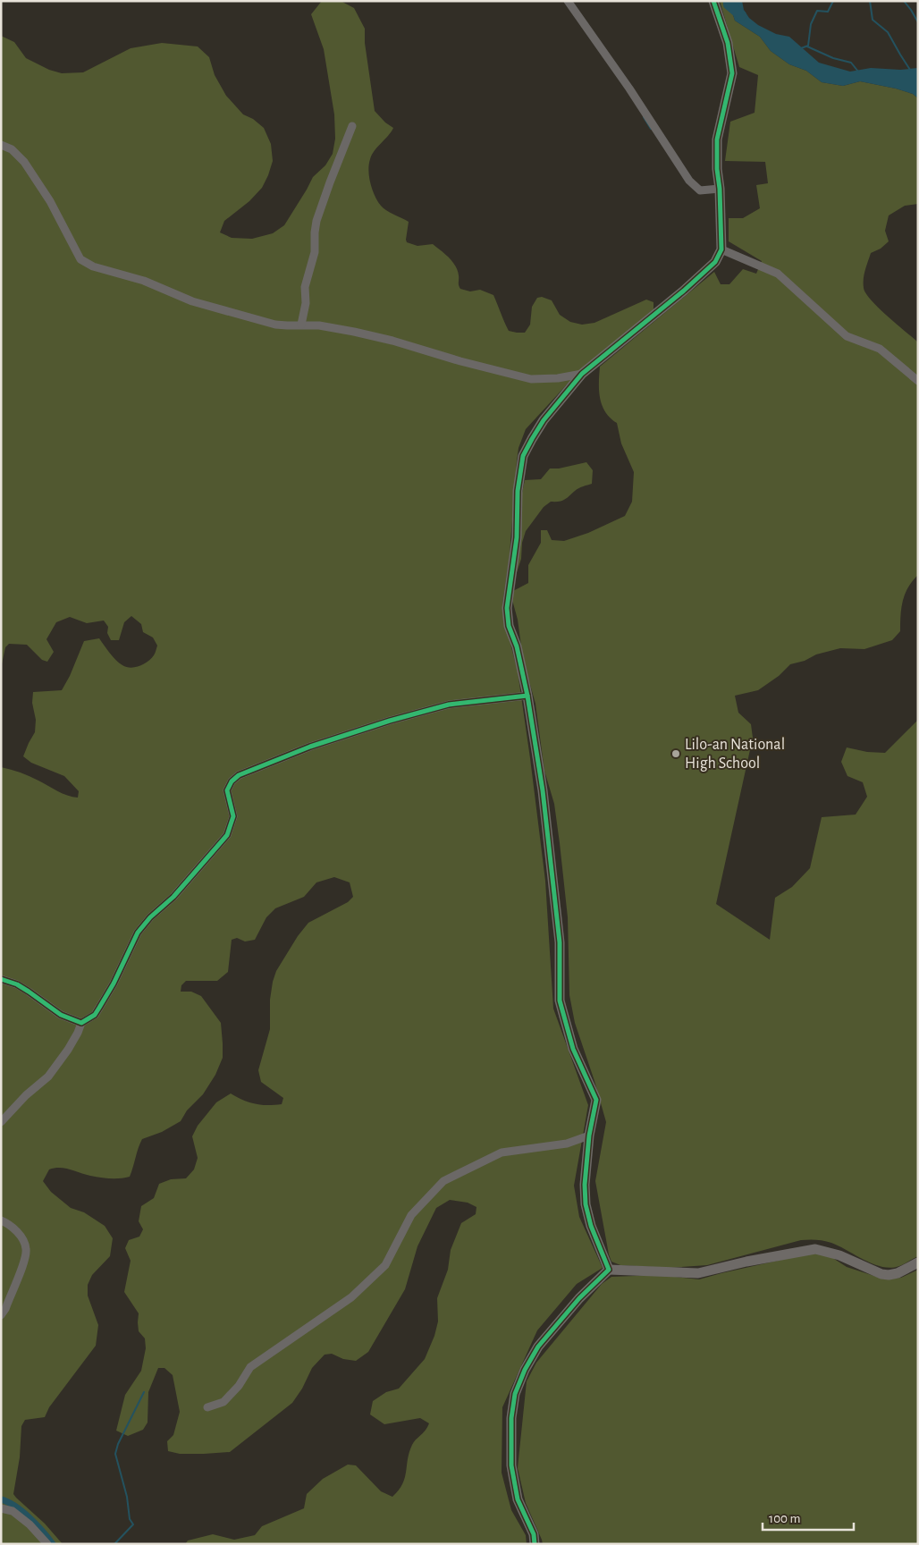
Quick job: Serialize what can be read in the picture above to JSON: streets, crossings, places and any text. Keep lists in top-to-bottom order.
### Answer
{
  "places": ["Lilo-an National High School"],
  "scale_bar": "100 m"
}
